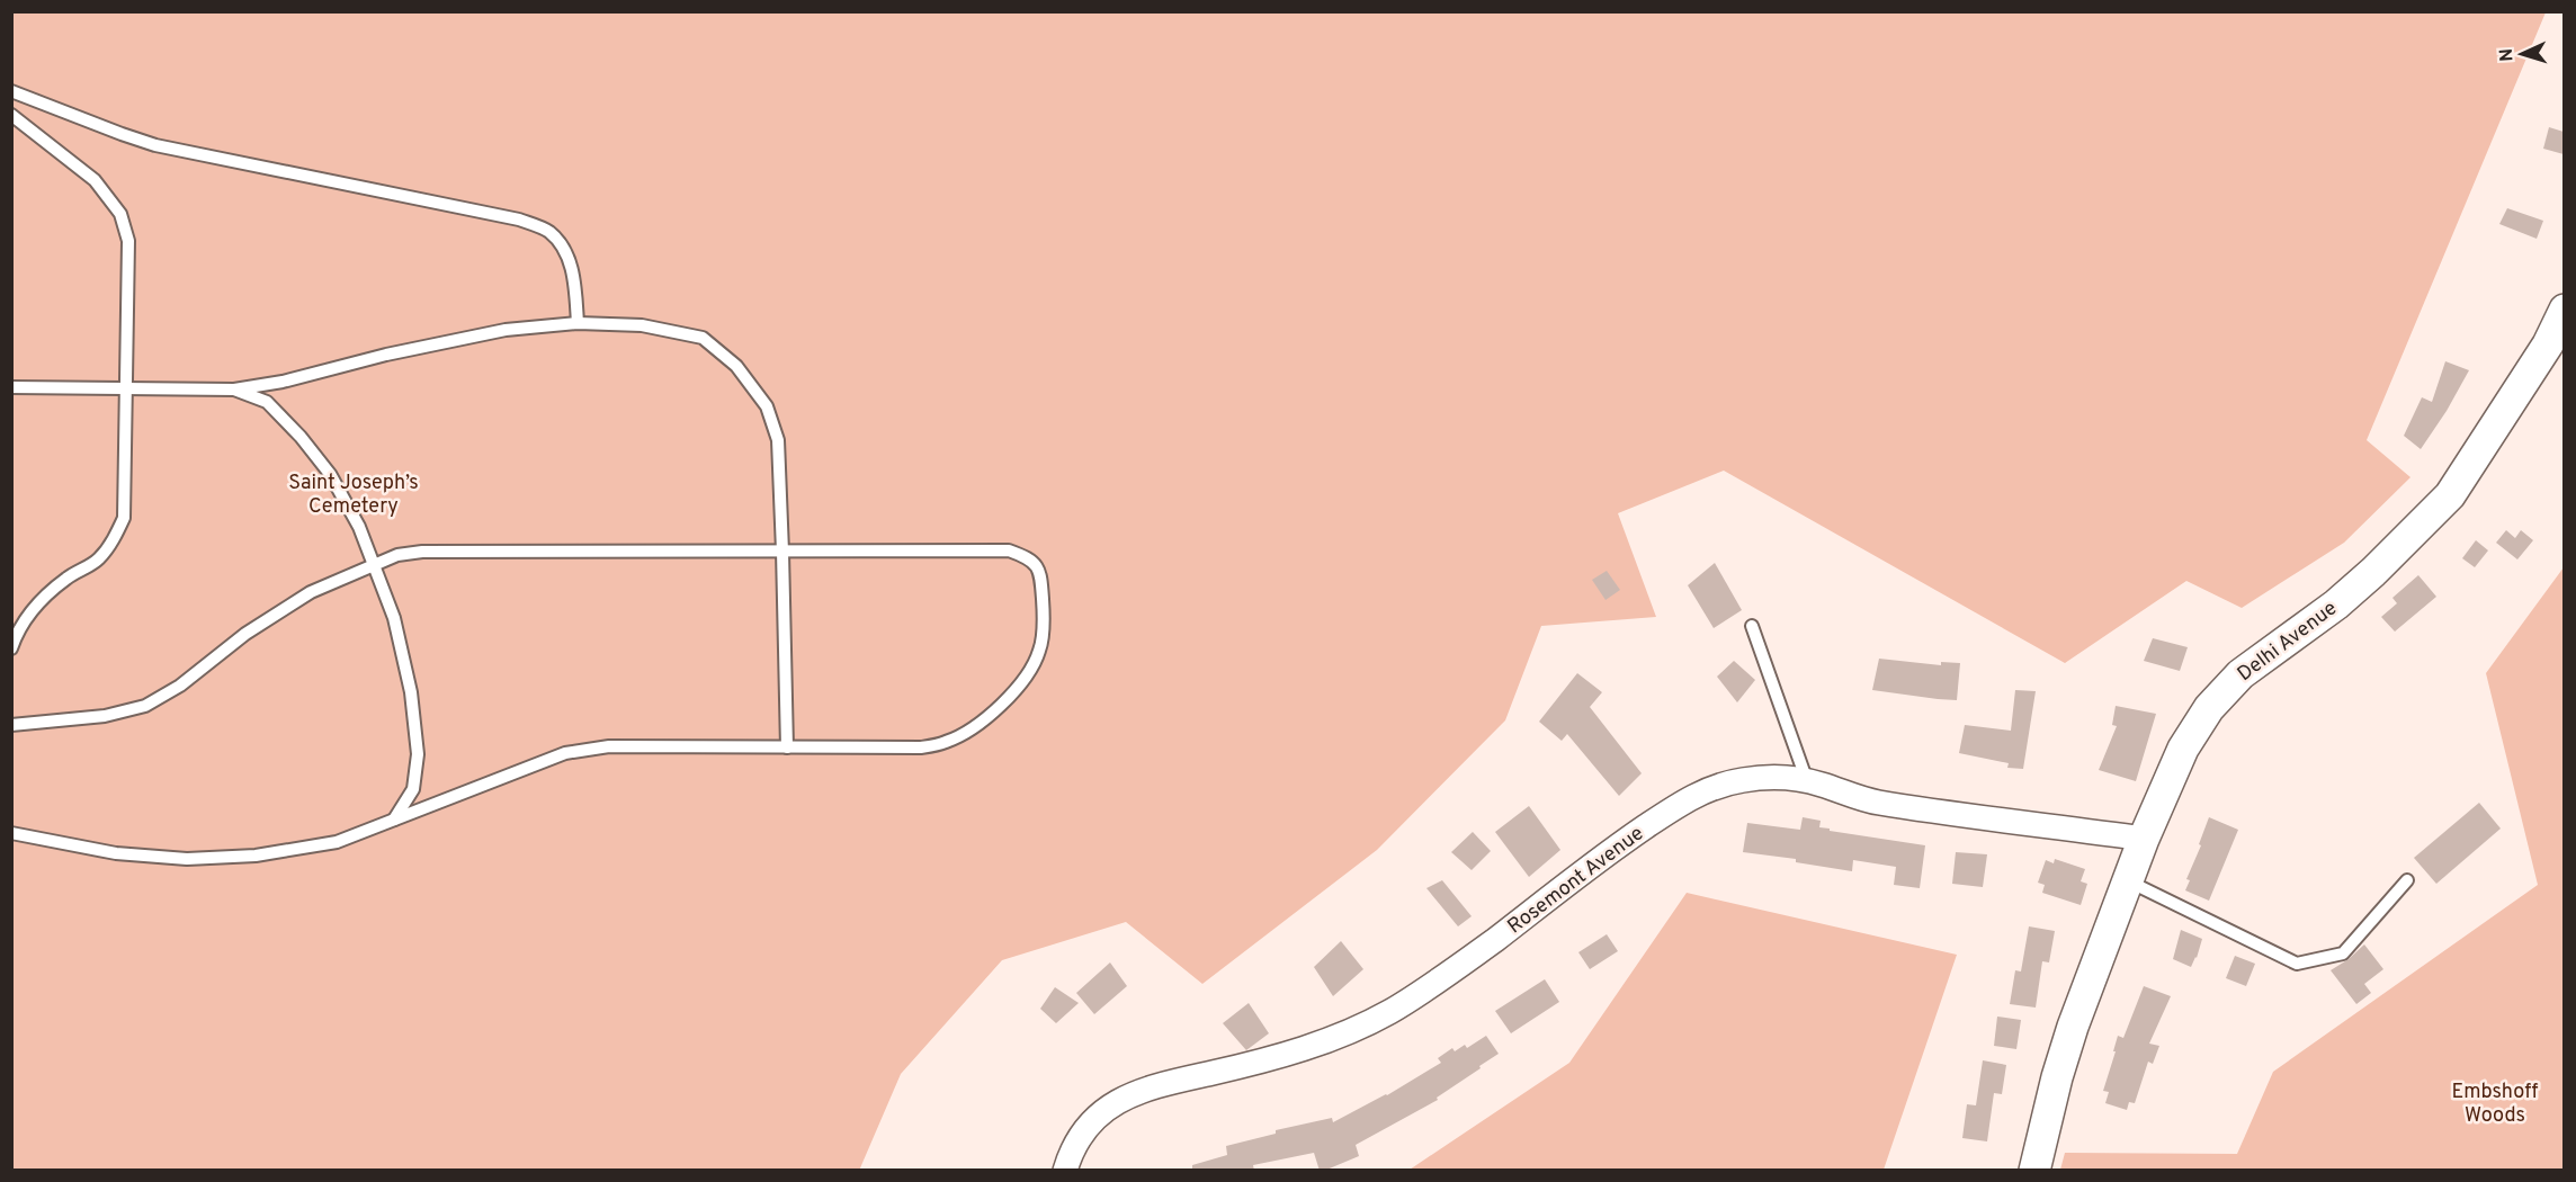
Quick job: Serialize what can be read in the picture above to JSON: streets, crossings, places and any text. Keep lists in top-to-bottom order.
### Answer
{
  "streets": {
    "street": ["Delhi Avenue", "Rosemont Avenue"]
  },
  "crossings": [
    ["Delhi Avenue", "Rosemont Avenue"]
  ],
  "parks": ["Saint Joseph’s Cemetery", "Embshoff Woods"],
  "north": "left"
}
